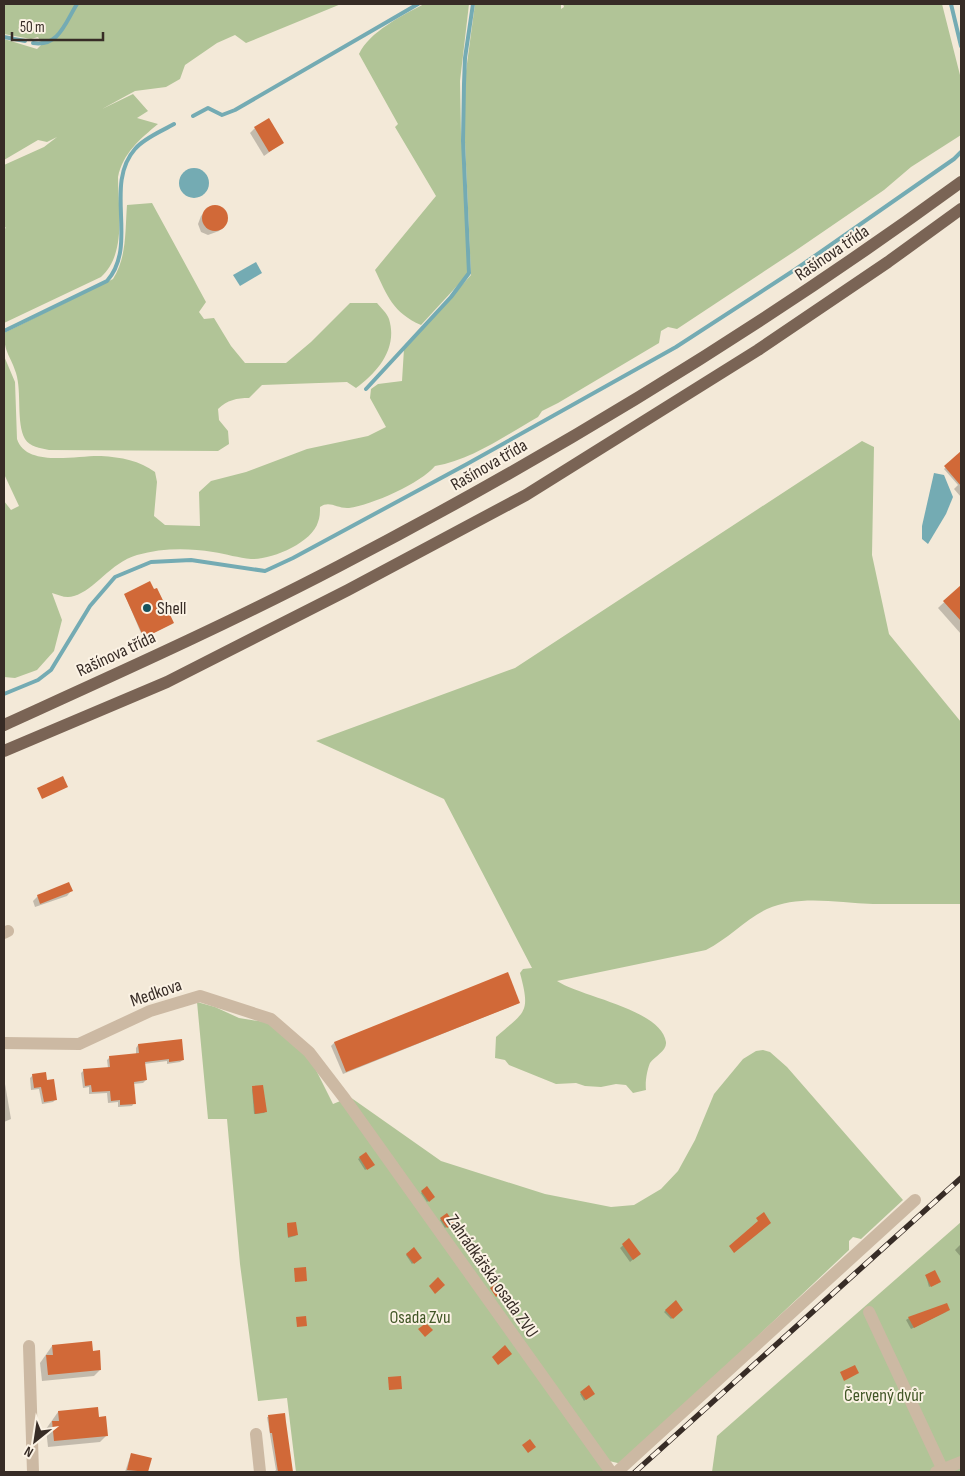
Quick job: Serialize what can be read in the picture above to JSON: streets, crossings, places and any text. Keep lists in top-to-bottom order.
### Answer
{
  "streets": {
    "main road": ["Rašínova třída"],
    "street": ["Medkova", "Zahrádkářská osada ZVU"]
  },
  "crossings": [
    ["Medkova", "Zahrádkářská osada ZVU"]
  ],
  "parks": ["Osada Zvu", "Červený dvůr"],
  "places": ["Shell"],
  "scale_bar": "50 m",
  "north": "bottom left"
}
